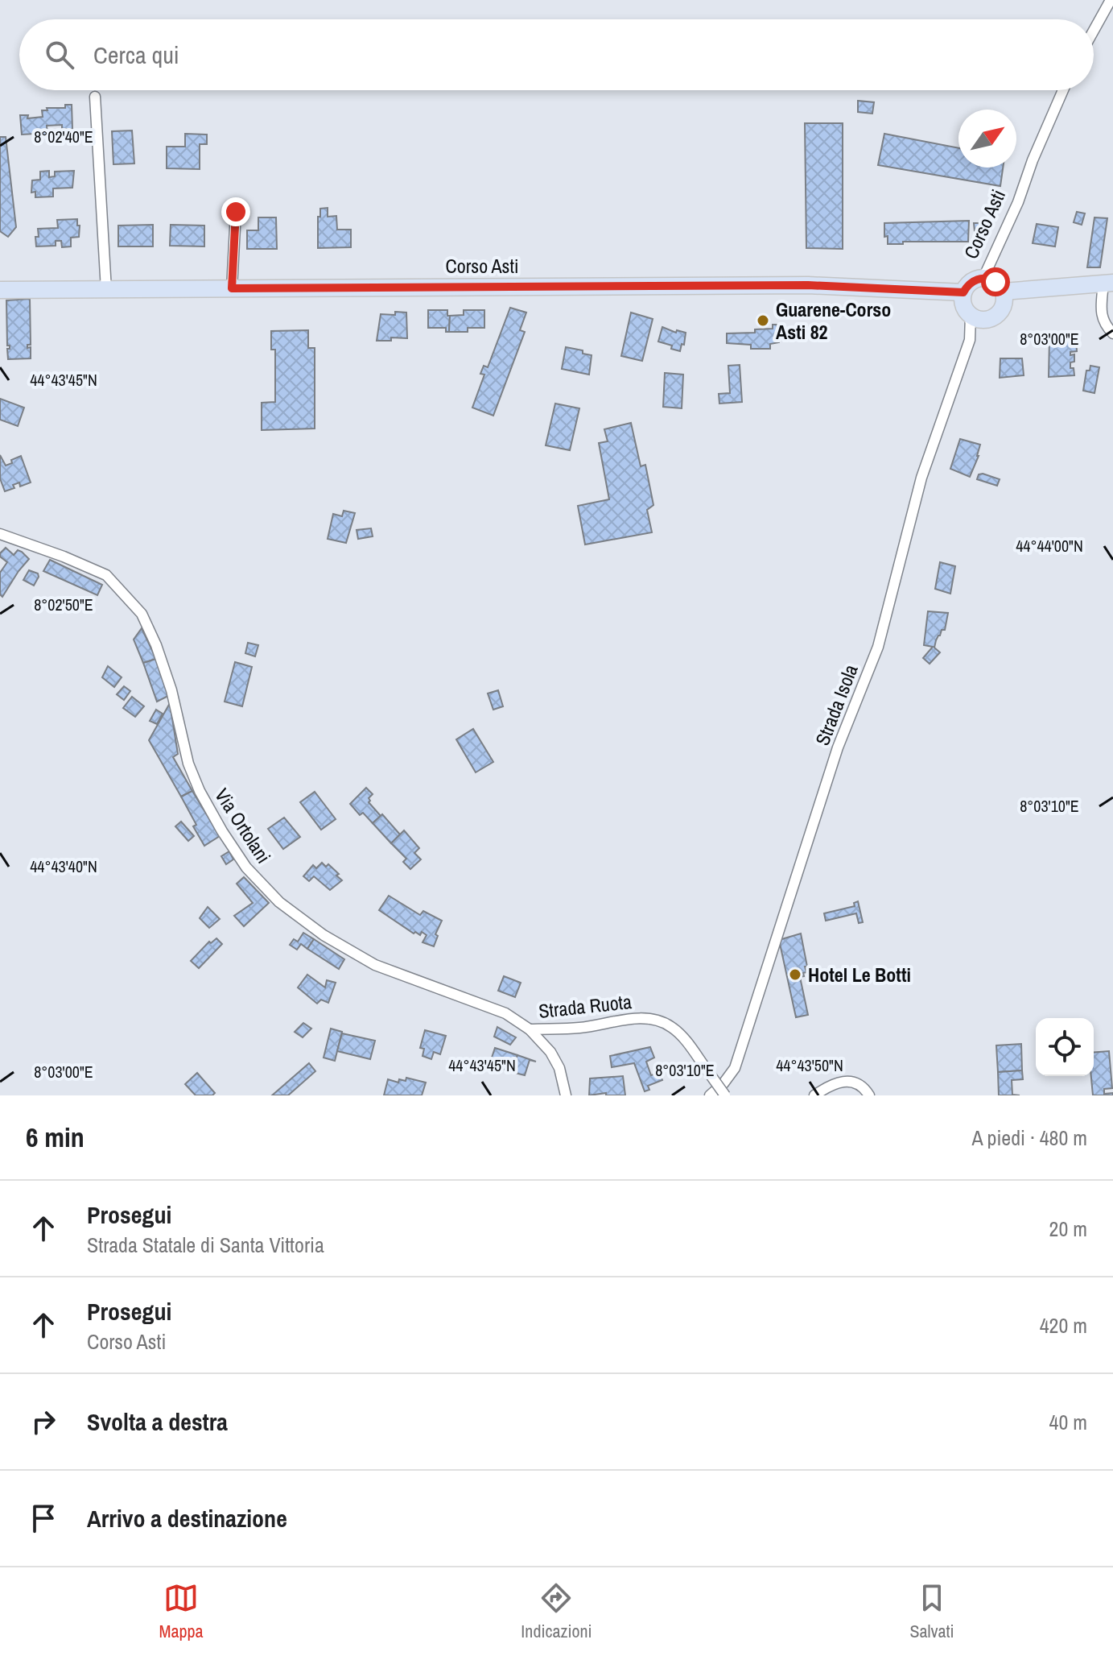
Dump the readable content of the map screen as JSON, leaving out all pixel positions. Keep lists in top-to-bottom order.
{
  "streets": {
    "main road": ["Corso Asti"],
    "street": ["Strada Isola", "Via Ortolani", "Strada Ruota"]
  },
  "crossings": [
    ["Corso Asti", "Strada Isola"],
    ["Via Ortolani", "Strada Ruota"]
  ],
  "places": ["Guarene-Corso Asti 82", "Hotel Le Botti"],
  "north": "top right",
  "page": {
    "search": "Cerca qui",
    "heading": ["6 min", "A piedi · 480 m"],
    "list": [
      ["Prosegui", "Strada Statale di Santa Vittoria", "20 m"],
      ["Prosegui", "Corso Asti", "420 m"],
      ["Svolta a destra", "40 m"],
      "Arrivo a destinazione"
    ],
    "nav": ["Mappa", "Indicazioni", "Salvati"]
  },
  "coordinates": [
    "8°02'40\"E",
    "8°03'00\"E",
    "44°43'45\"N",
    "44°44'00\"N",
    "8°02'50\"E",
    "8°03'10\"E",
    "44°43'40\"N",
    "44°43'50\"N"
  ]
}
